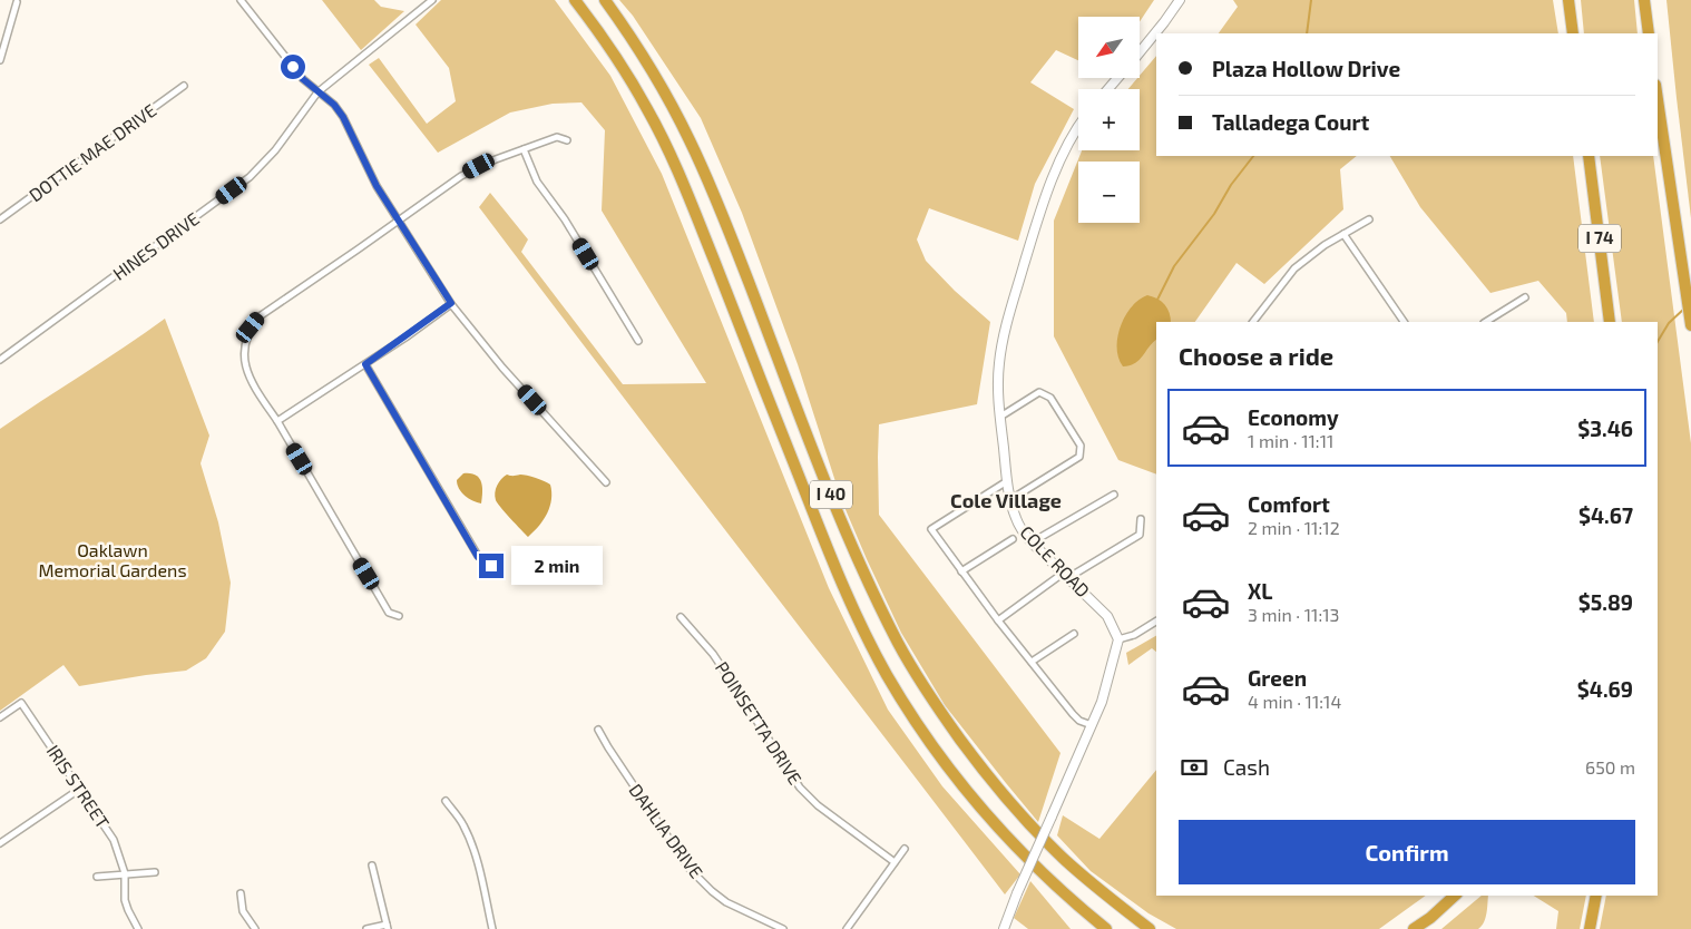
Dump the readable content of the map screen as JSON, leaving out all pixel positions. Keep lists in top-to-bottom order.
{
  "streets": {
    "highway": ["I 74", "I 40"],
    "street": [
      "DOTTIE MAE DRIVE",
      "HINES DRIVE",
      "COLE ROAD",
      "POINSETTA DRIVE",
      "IRIS STREET",
      "DAHLIA DRIVE"
    ]
  },
  "districts": ["Cole Village"],
  "parks": ["Oaklawn Memorial Gardens"],
  "north": "bottom left",
  "page": {
    "map_buttons": ["+", "−"],
    "banner": ["Plaza Hollow Drive", "Talladega Court"],
    "heading": "Choose a ride",
    "list": [
      {
        "name": "Economy",
        "note": "1 min · 11:11",
        "value": "$3.46"
      },
      {
        "name": "Comfort",
        "note": "2 min · 11:12",
        "value": "$4.67"
      },
      {
        "name": "XL",
        "note": "3 min · 11:13",
        "value": "$5.89"
      },
      {
        "name": "Green",
        "note": "4 min · 11:14",
        "value": "$4.69"
      }
    ],
    "bubble": "2 min",
    "pay": ["Cash", "650 m"],
    "buttons": "Confirm"
  }
}
